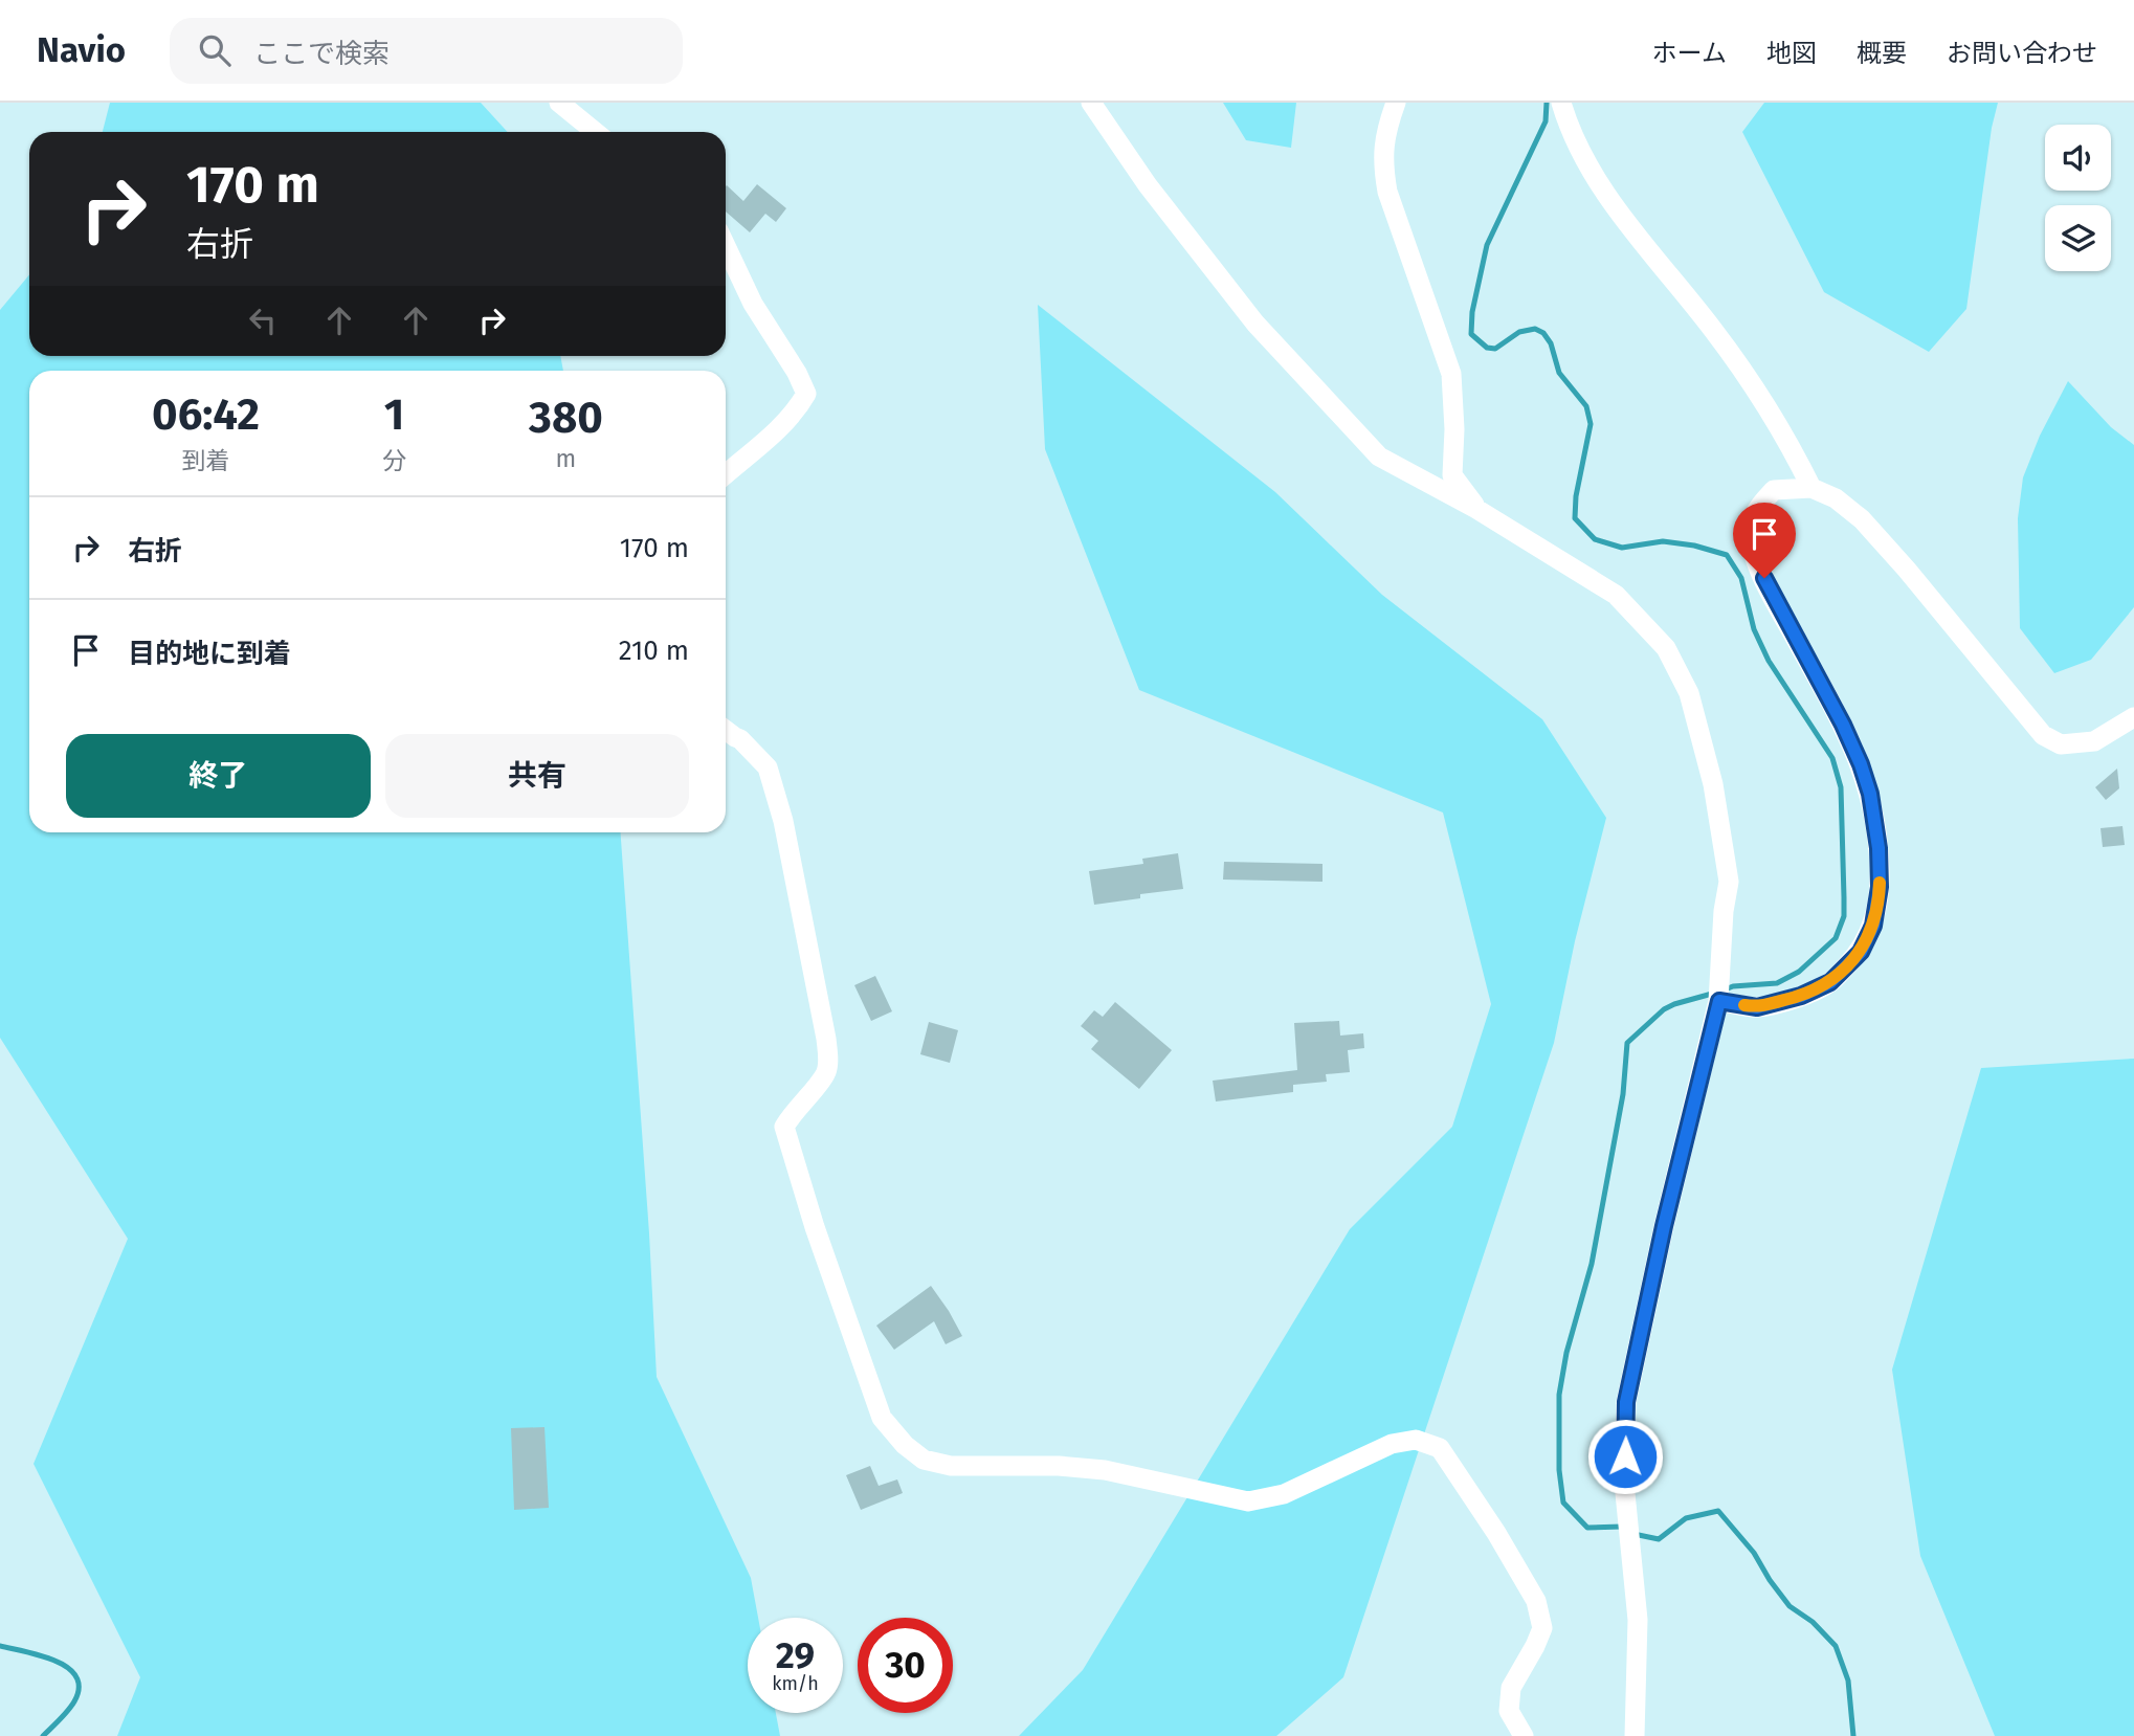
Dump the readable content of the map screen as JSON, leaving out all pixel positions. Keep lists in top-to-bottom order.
{
  "page": {
    "header": "Navio",
    "search": "ここで検索",
    "nav": [
      "ホーム",
      "地図",
      "概要",
      "お問い合わせ"
    ],
    "turn": ["170 m", "右折"],
    "eta": [
      "06:42",
      "到着",
      "1",
      "分",
      "380",
      "m"
    ],
    "list": [
      {
        "name": "右折",
        "value": "170 m"
      },
      {
        "name": "目的地に到着",
        "value": "210 m"
      }
    ],
    "buttons": ["終了", "共有"],
    "speed": "29 km/h",
    "limit": "30"
  }
}
